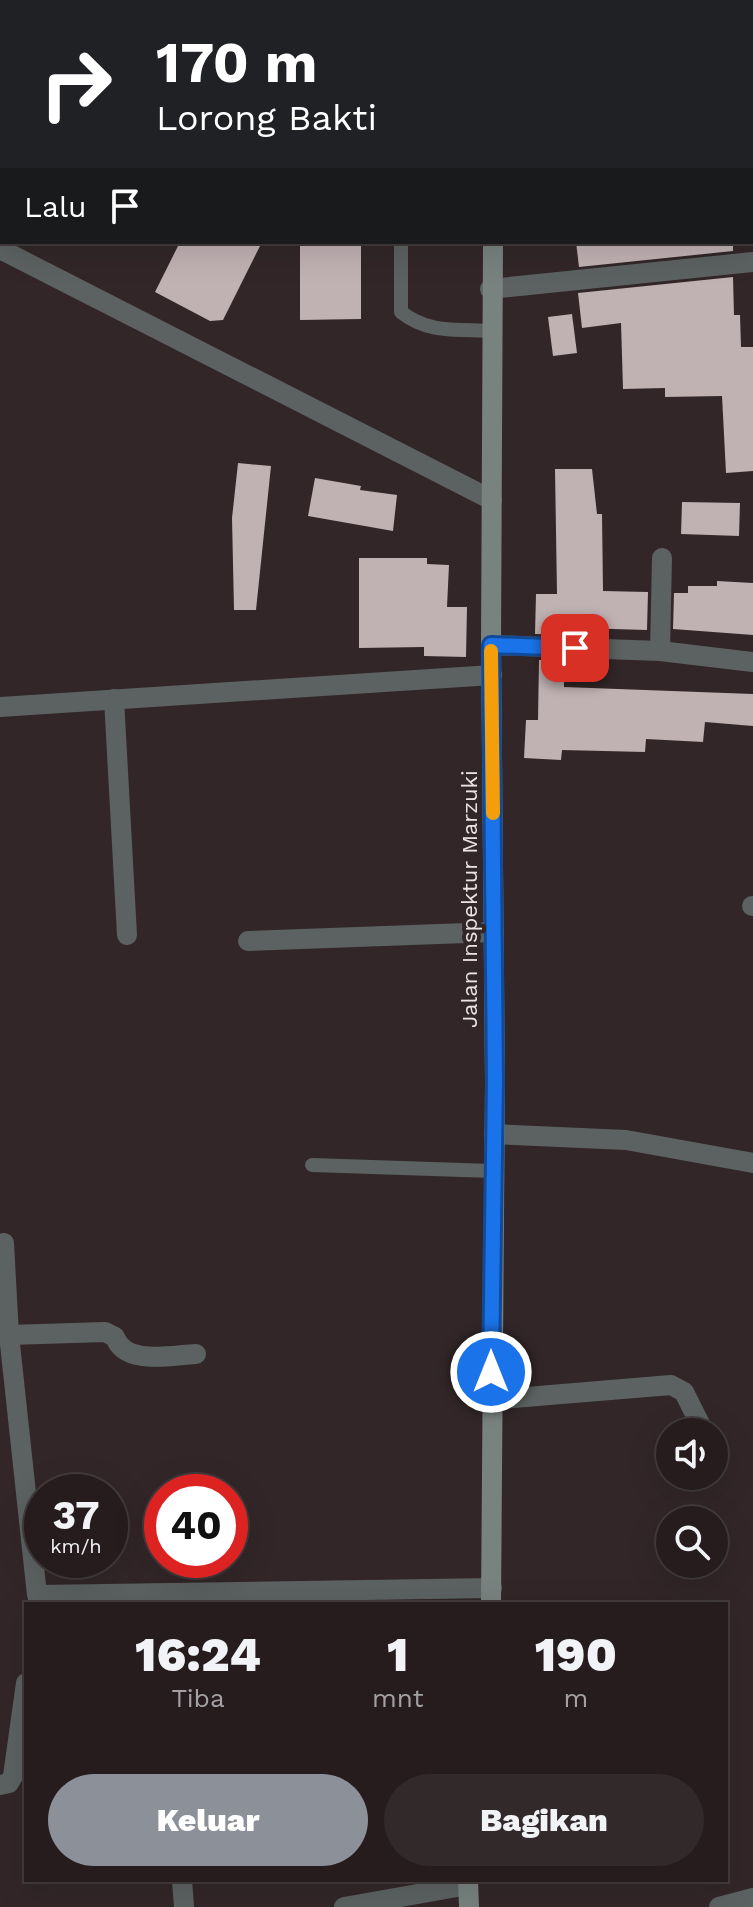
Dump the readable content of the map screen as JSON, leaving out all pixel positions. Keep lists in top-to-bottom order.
{
  "streets": {
    "street": ["Jalan Inspektur Marzuki"]
  },
  "page": {
    "turn": ["170 m", "Lorong Bakti"],
    "then": "Lalu",
    "speed": "37 km/h",
    "limit": "40",
    "eta": [
      "16:24",
      "Tiba",
      "1",
      "mnt",
      "190",
      "m"
    ],
    "buttons": ["Keluar", "Bagikan"]
  }
}
